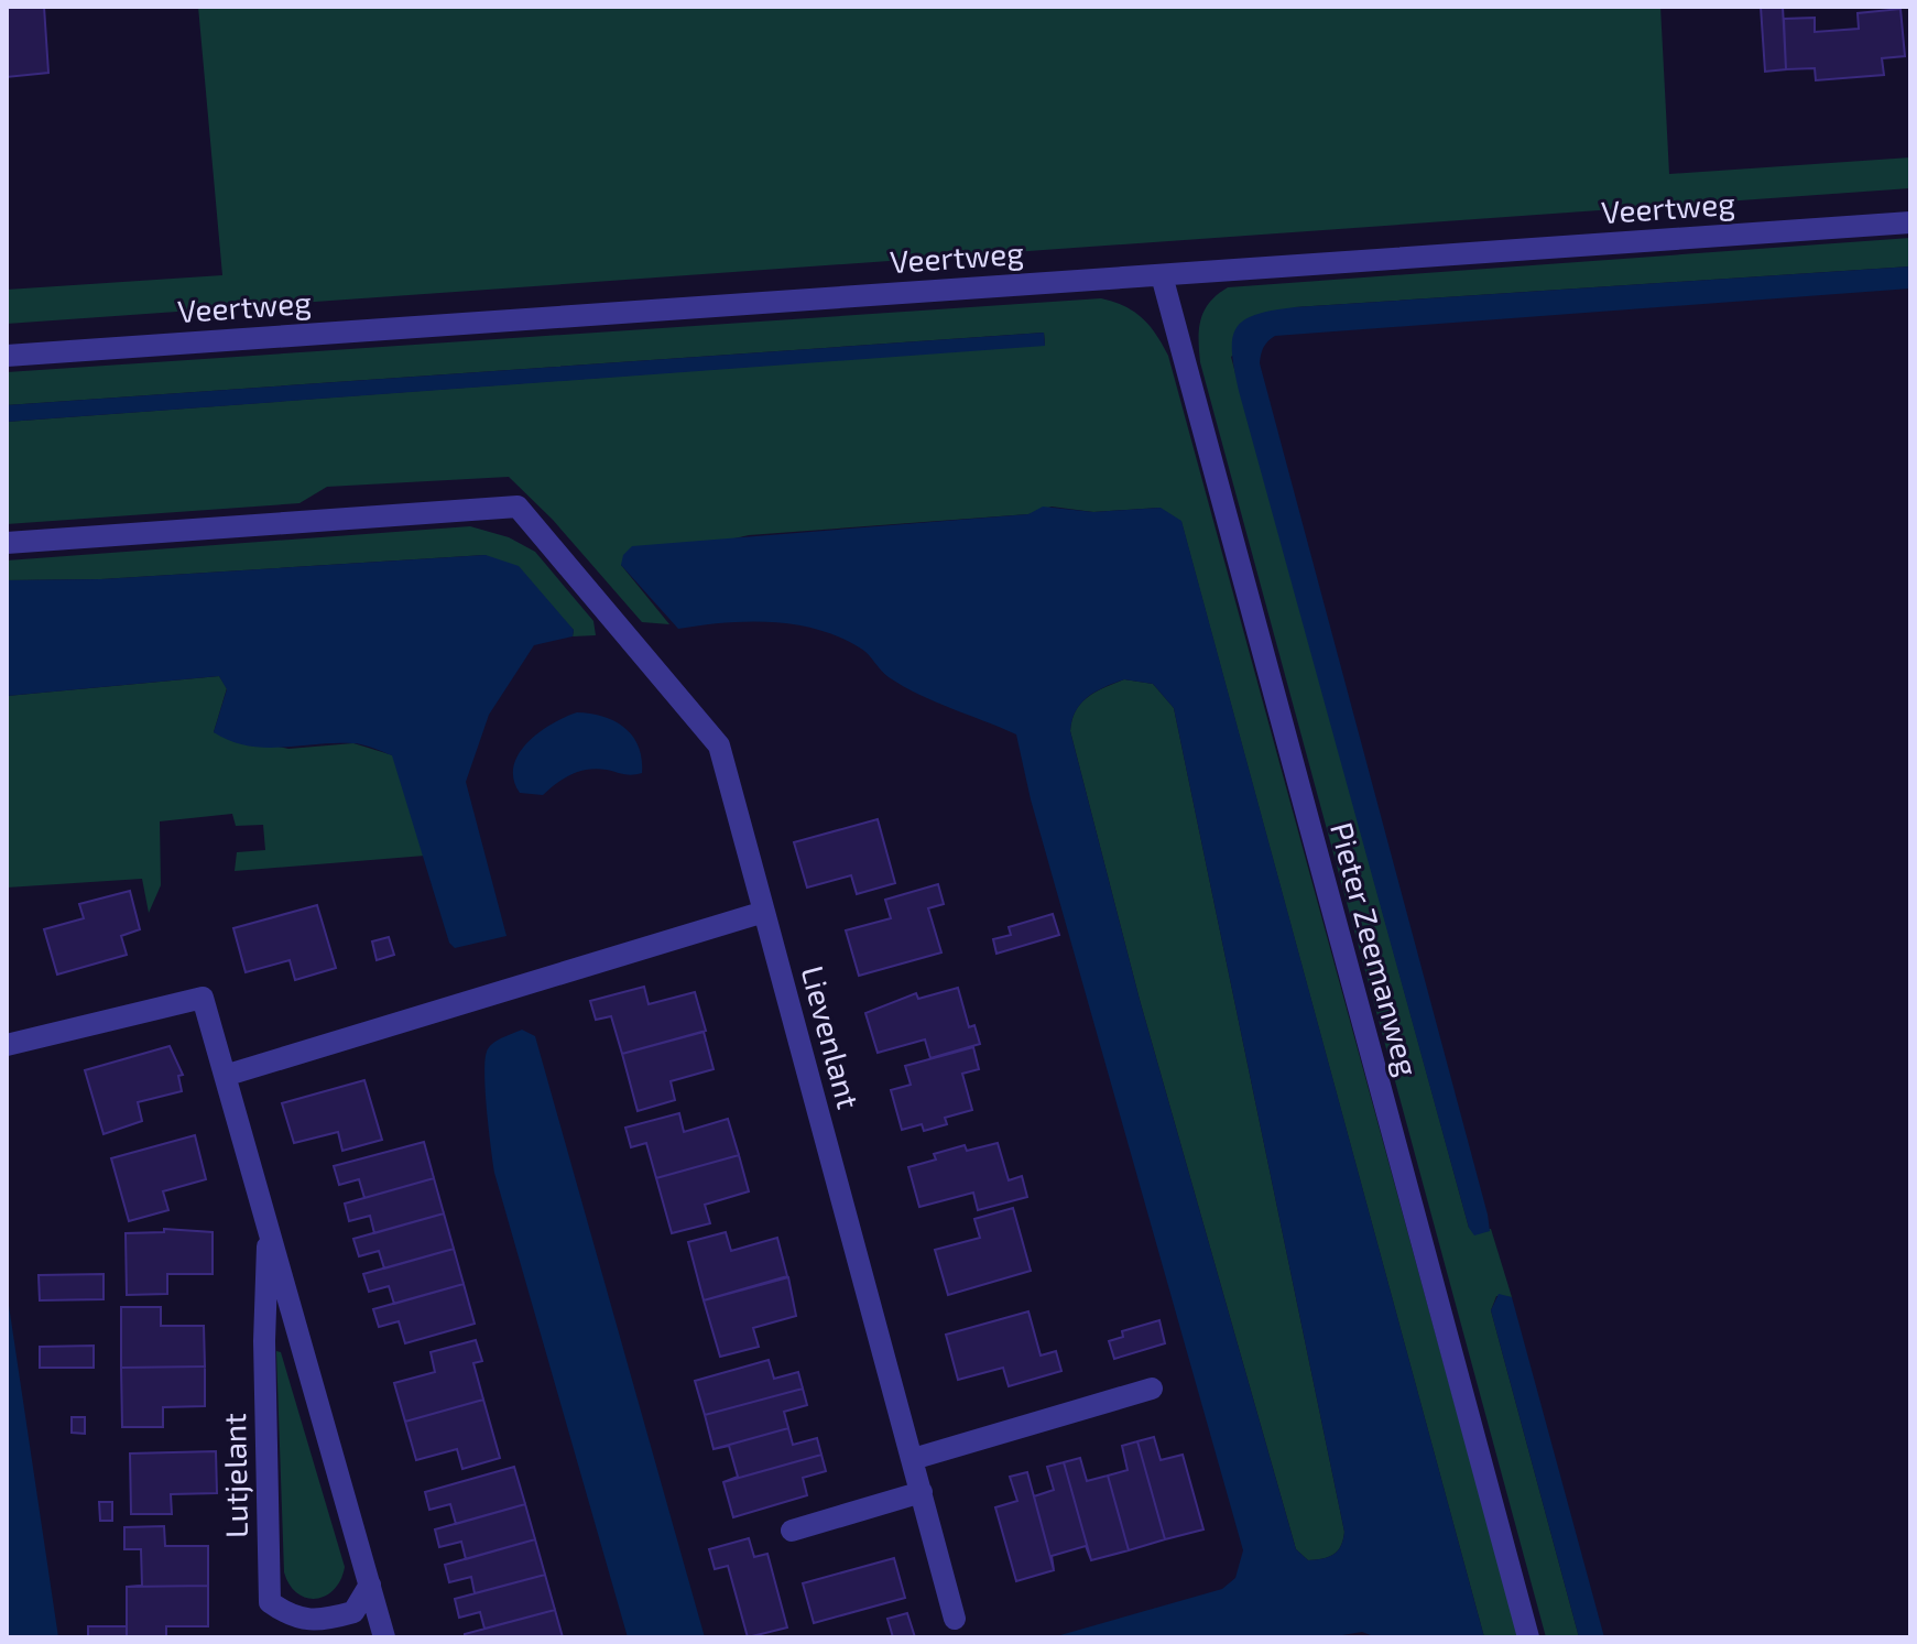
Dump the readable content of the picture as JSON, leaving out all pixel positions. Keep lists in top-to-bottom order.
{
  "streets": {
    "street": [
      "Veertweg",
      "Pieter Zeemanweg",
      "Lievenlant",
      "Lutjelant"
    ]
  },
  "crossings": [
    ["Veertweg", "Pieter Zeemanweg"]
  ]
}
